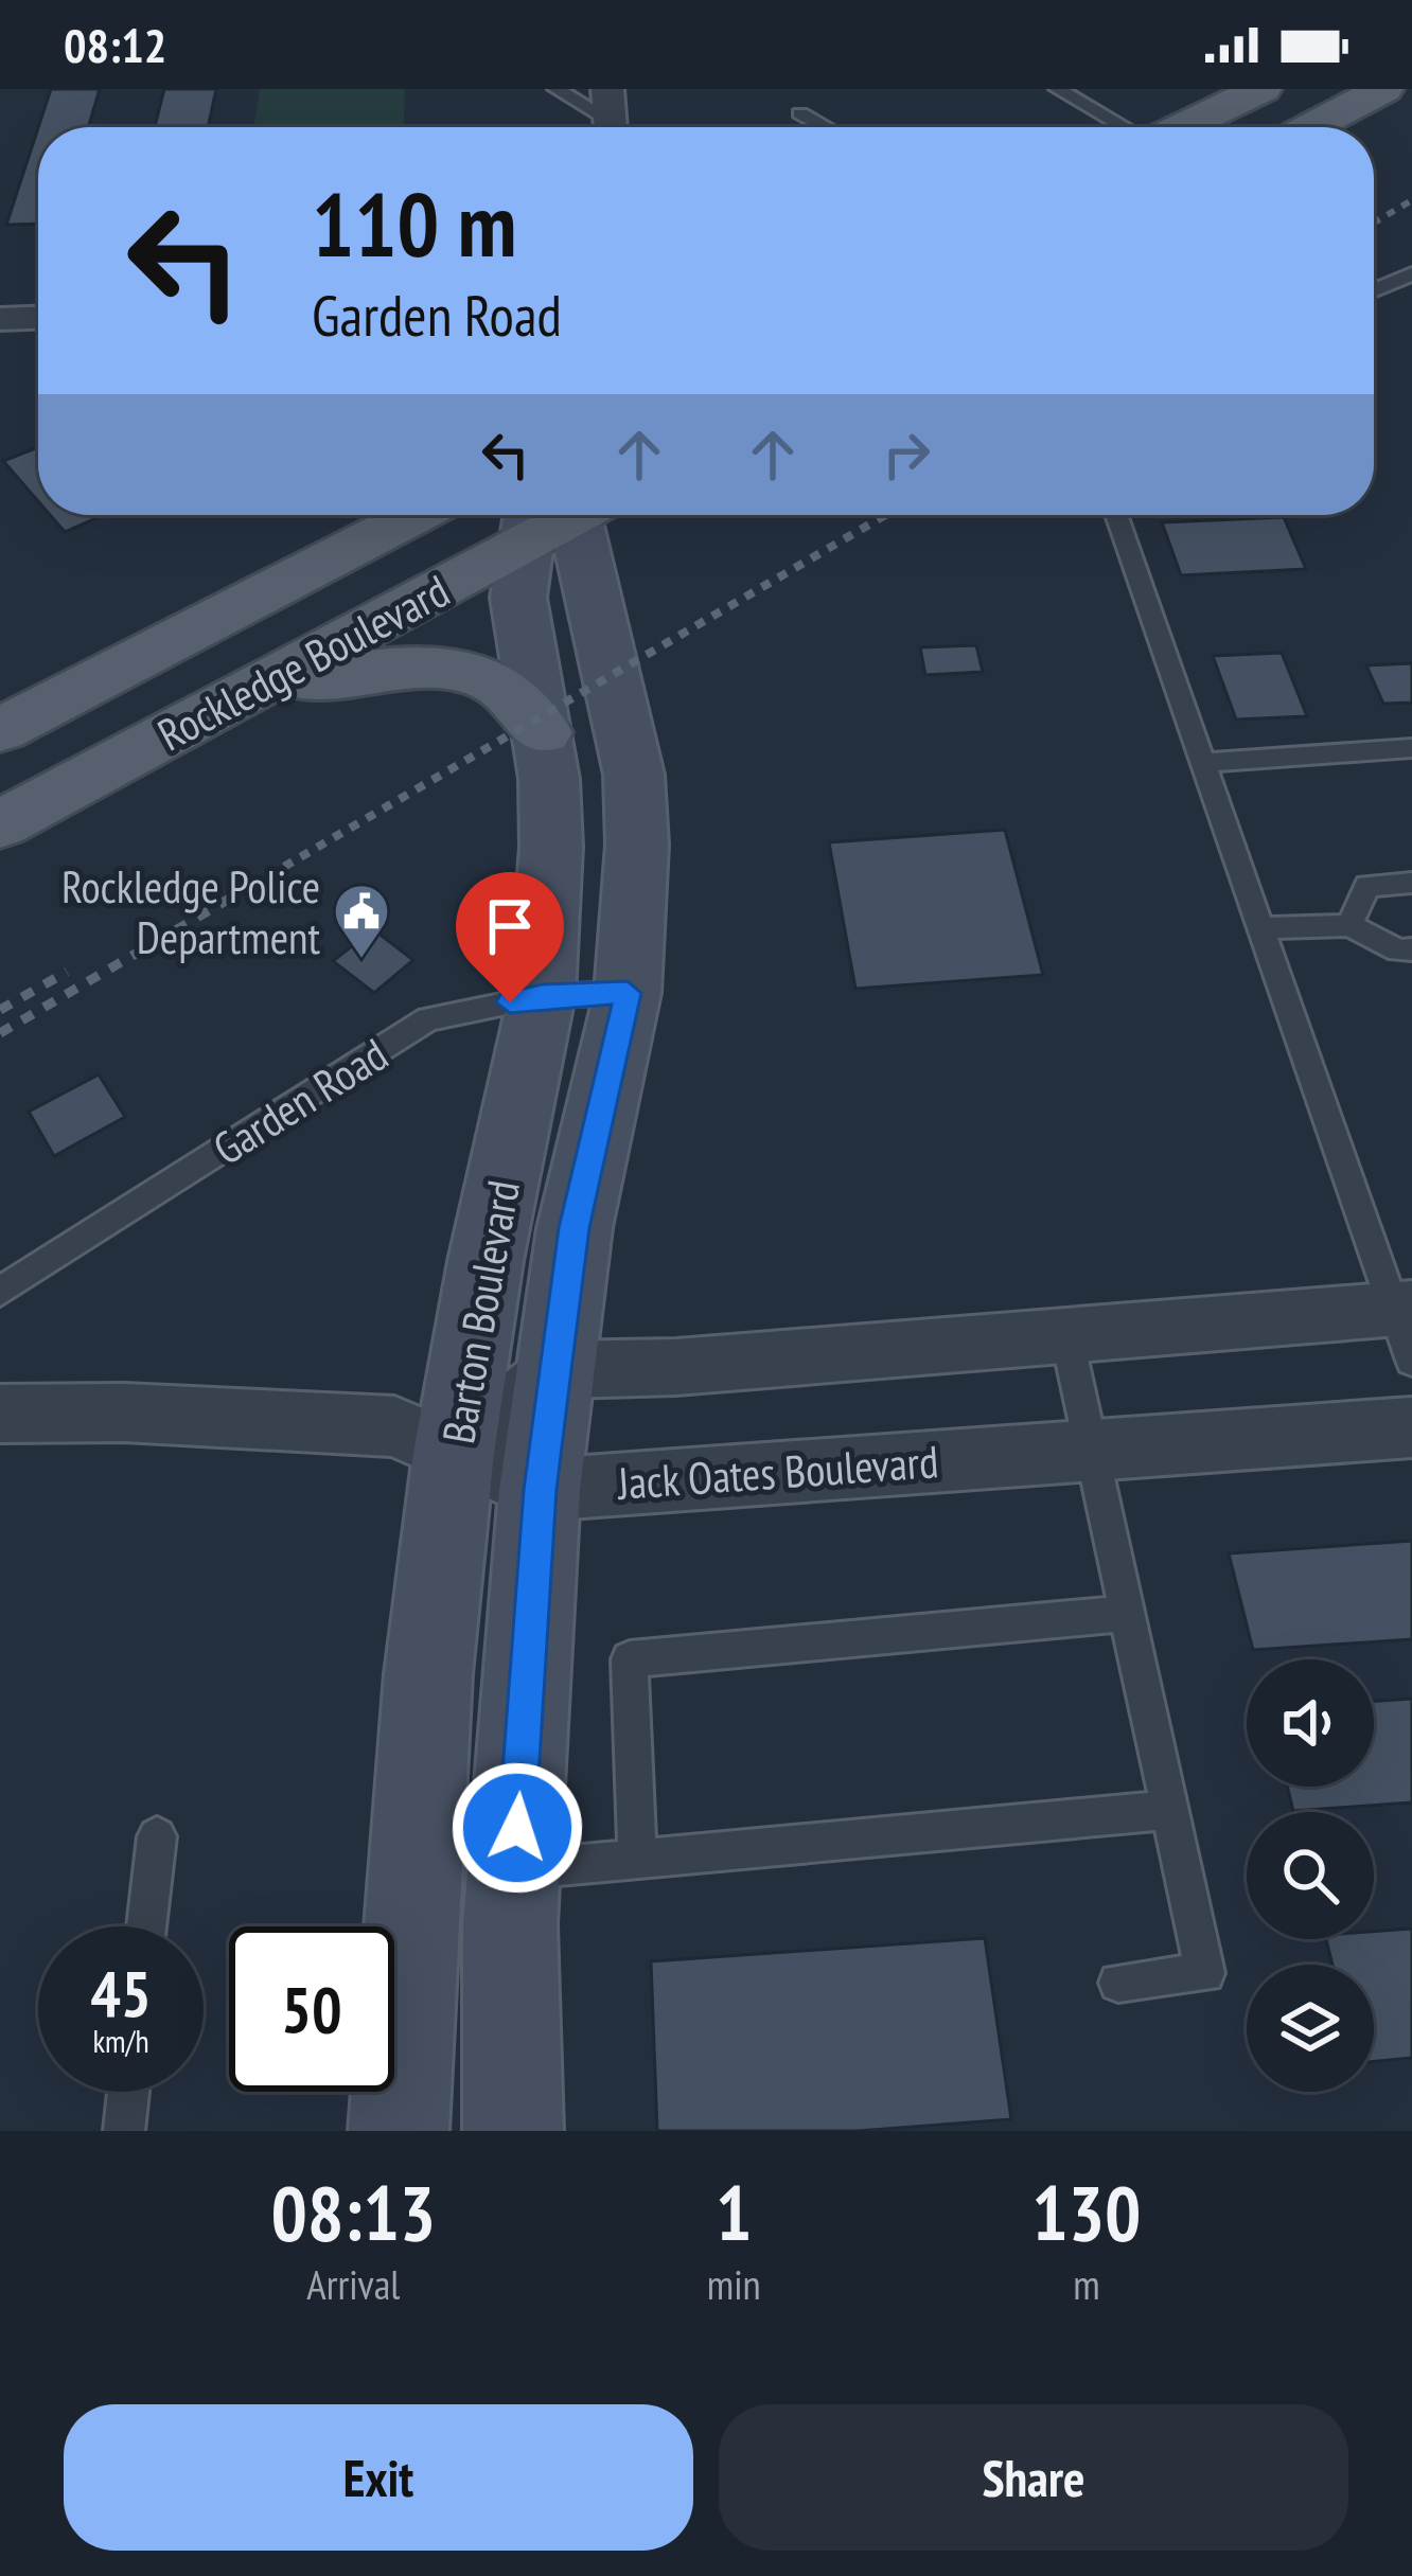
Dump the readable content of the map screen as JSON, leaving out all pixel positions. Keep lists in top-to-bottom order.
{
  "streets": {
    "main road": ["Rockledge Boulevard", "Barton Boulevard"],
    "street": ["Jack Oates Boulevard"],
    "lane": ["Garden Road"]
  },
  "crossings": [
    ["Garden Road", "Barton Boulevard"],
    ["Barton Boulevard", "Jack Oates Boulevard"]
  ],
  "places": {
    "public building": ["Rockledge Police Department"]
  },
  "page": {
    "status": "08:12",
    "turn": ["110 m", "Garden Road"],
    "speed": "45 km/h",
    "limit": "50",
    "eta": [
      "08:13",
      "Arrival",
      "1",
      "min",
      "130",
      "m"
    ],
    "buttons": ["Exit", "Share"]
  }
}
